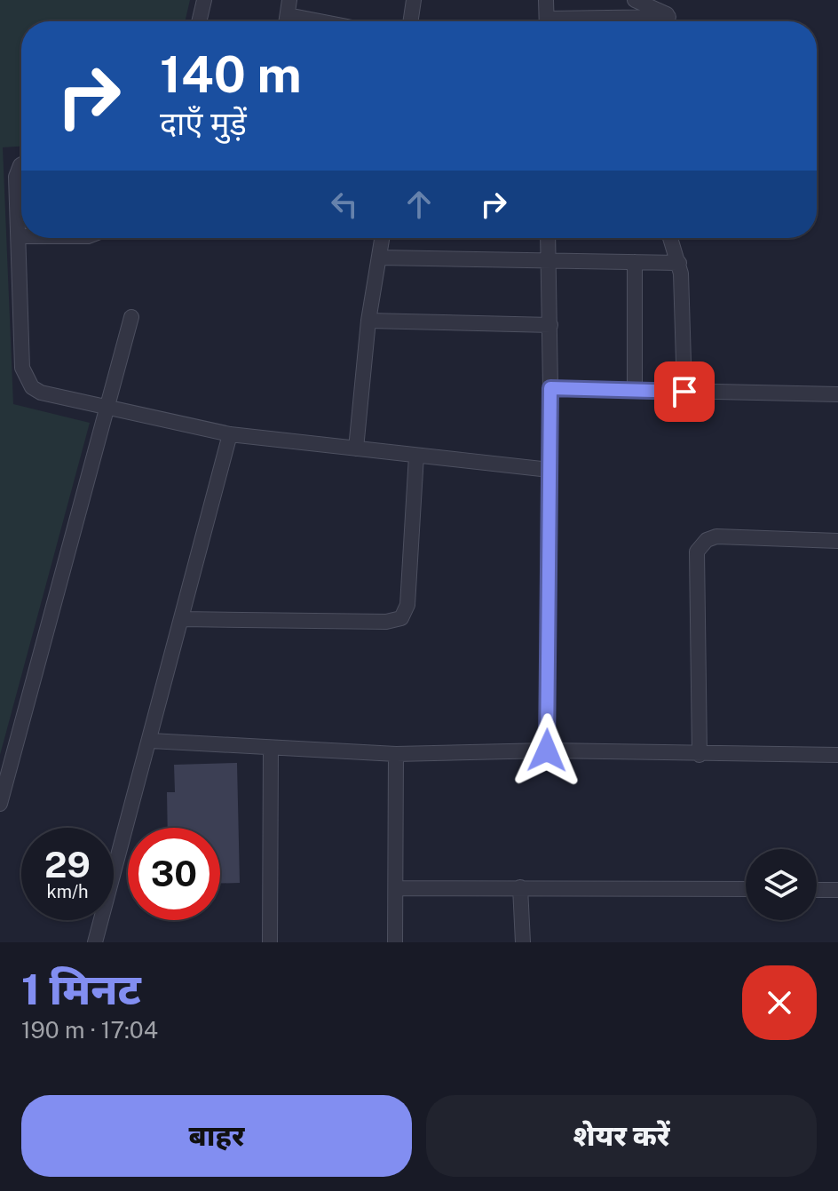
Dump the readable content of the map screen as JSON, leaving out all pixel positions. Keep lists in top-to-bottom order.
{
  "page": {
    "turn": ["140 m", "दाएँ मुड़ें"],
    "speed": "29 km/h",
    "limit": "30",
    "heading": ["1 मिनट", "190 m · 17:04"],
    "buttons": ["बाहर", "शेयर करें"]
  }
}
